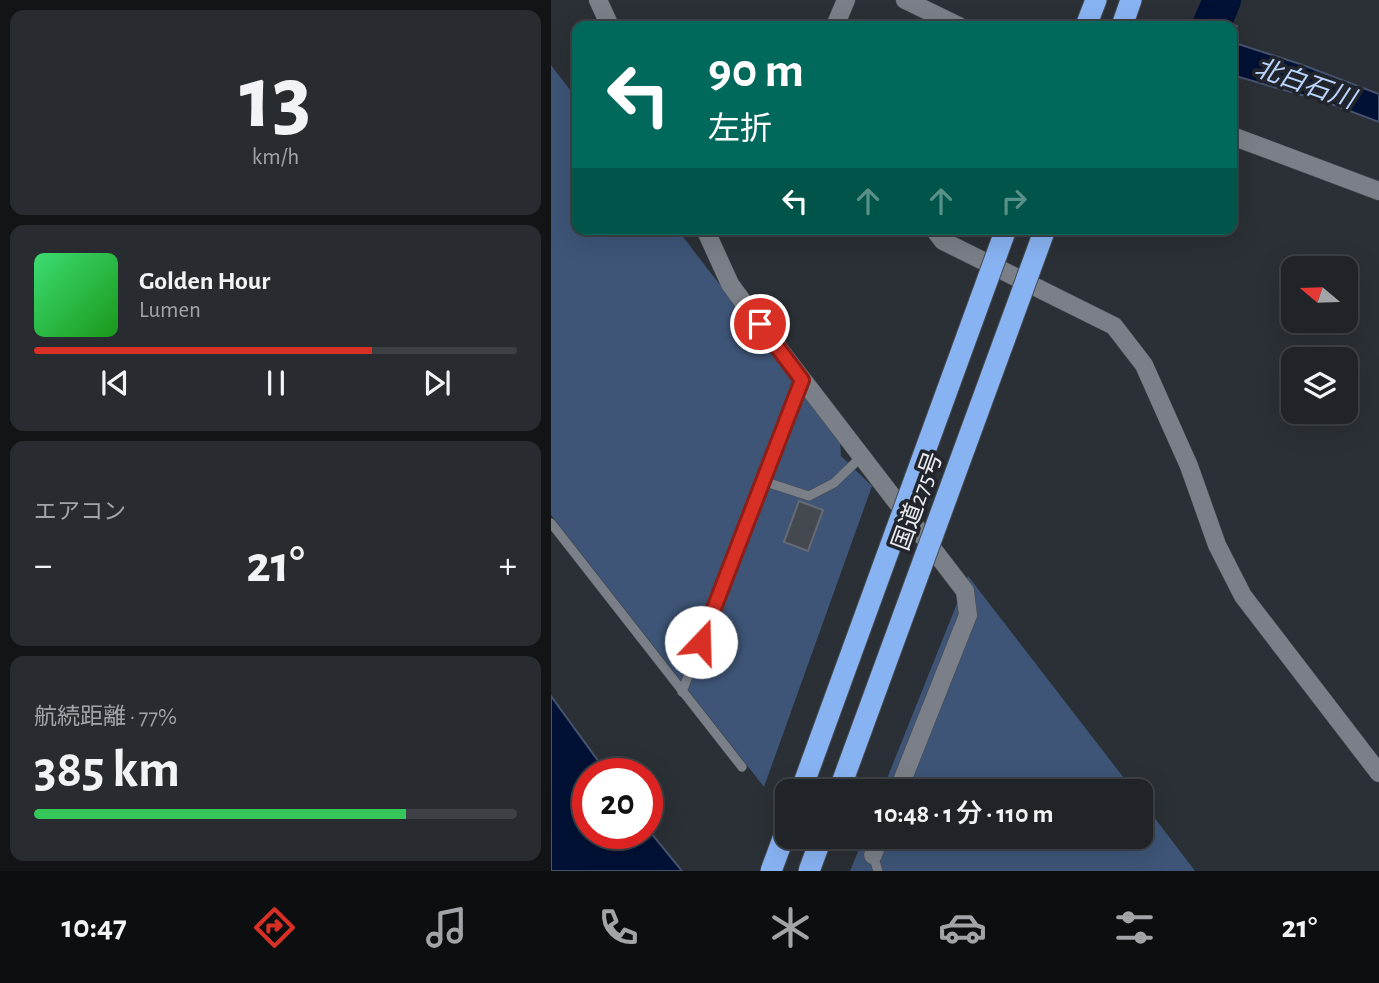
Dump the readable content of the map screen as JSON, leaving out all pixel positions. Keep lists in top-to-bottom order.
{
  "streets": {
    "highway": ["国道275号"]
  },
  "water": ["北白石川"],
  "north": "left",
  "page": {
    "tile": [
      ["13", "km/h"],
      "エアコン",
      ["航続距離 · 77%", "385 km"]
    ],
    "turn": ["90 m", "左折"],
    "song": ["Golden Hour", "Lumen"],
    "heat": ["−", "21°", "+"],
    "limit": "20",
    "trip": "10:48 · 1 分 · 110 m",
    "tabs": ["10:47", "21°"]
  }
}
